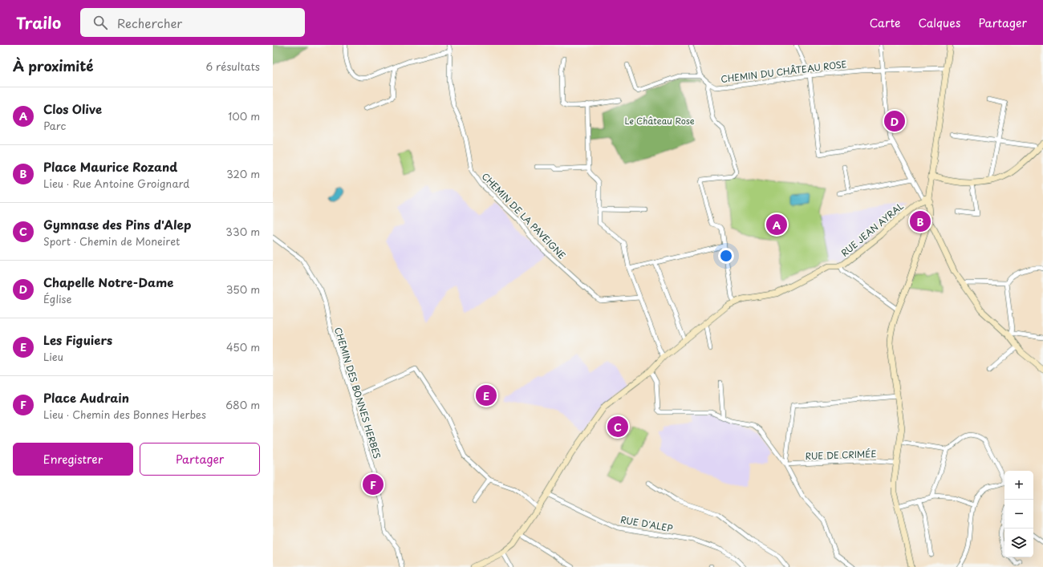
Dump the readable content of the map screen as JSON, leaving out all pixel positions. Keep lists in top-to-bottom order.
{
  "streets": {
    "main road": ["RUE JEAN AYRAL"],
    "street": [
      "CHEMIN DU CHÂTEAU ROSE",
      "CHEMIN DE LA PAVEIGNE",
      "CHEMIN DES BONNES HERBES",
      "RUE DE CRIMÉE",
      "RUE D'ALEP"
    ]
  },
  "crossings": [
    ["RUE JEAN AYRAL", "RUE D'ALEP"]
  ],
  "parks": ["Le Château Rose"],
  "page": {
    "header": "Trailo",
    "search": "Rechercher",
    "nav": ["Carte", "Calques", "Partager"],
    "heading": ["À proximité", "6 résultats"],
    "list": [
      {
        "mark": "A",
        "name": "Clos Olive",
        "note": "Parc",
        "value": "100 m"
      },
      {
        "mark": "B",
        "name": "Place Maurice Rozand",
        "note": "Lieu · Rue Antoine Groignard",
        "value": "320 m"
      },
      {
        "mark": "C",
        "name": "Gymnase des Pins d'Alep",
        "note": "Sport · Chemin de Moneiret",
        "value": "330 m"
      },
      {
        "mark": "D",
        "name": "Chapelle Notre-Dame",
        "note": "Église",
        "value": "350 m"
      },
      {
        "mark": "E",
        "name": "Les Figuiers",
        "note": "Lieu",
        "value": "450 m"
      },
      {
        "mark": "F",
        "name": "Place Audrain",
        "note": "Lieu · Chemin des Bonnes Herbes",
        "value": "680 m"
      }
    ],
    "pins": [
      "D",
      "B",
      "A",
      "E",
      "C",
      "F"
    ],
    "buttons": ["Enregistrer", "Partager"],
    "map_buttons": ["+", "−"]
  }
}
